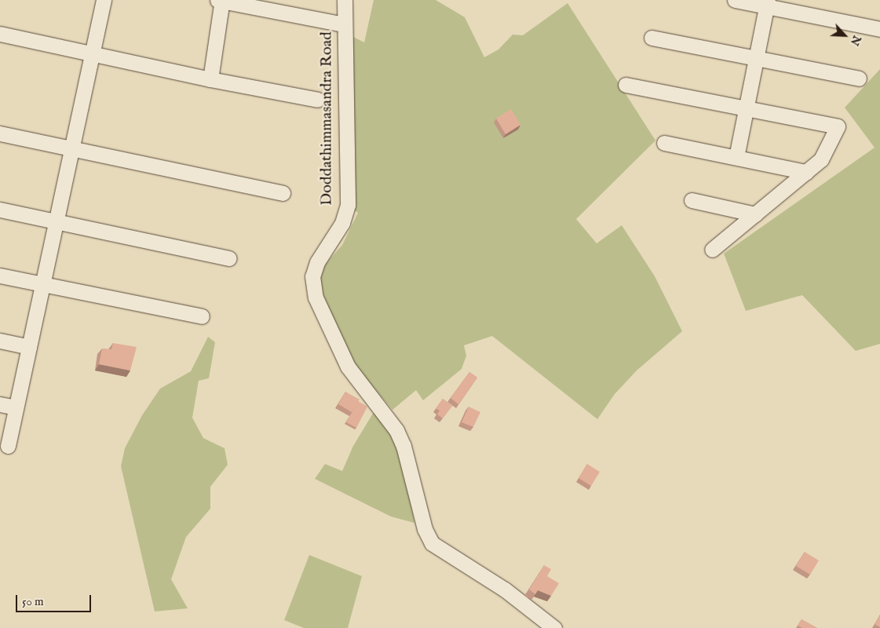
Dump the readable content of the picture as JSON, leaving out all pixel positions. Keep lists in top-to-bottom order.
{
  "streets": {
    "street": ["Doddathimmasandra Road"]
  },
  "scale_bar": "50 m",
  "north": "bottom right"
}
